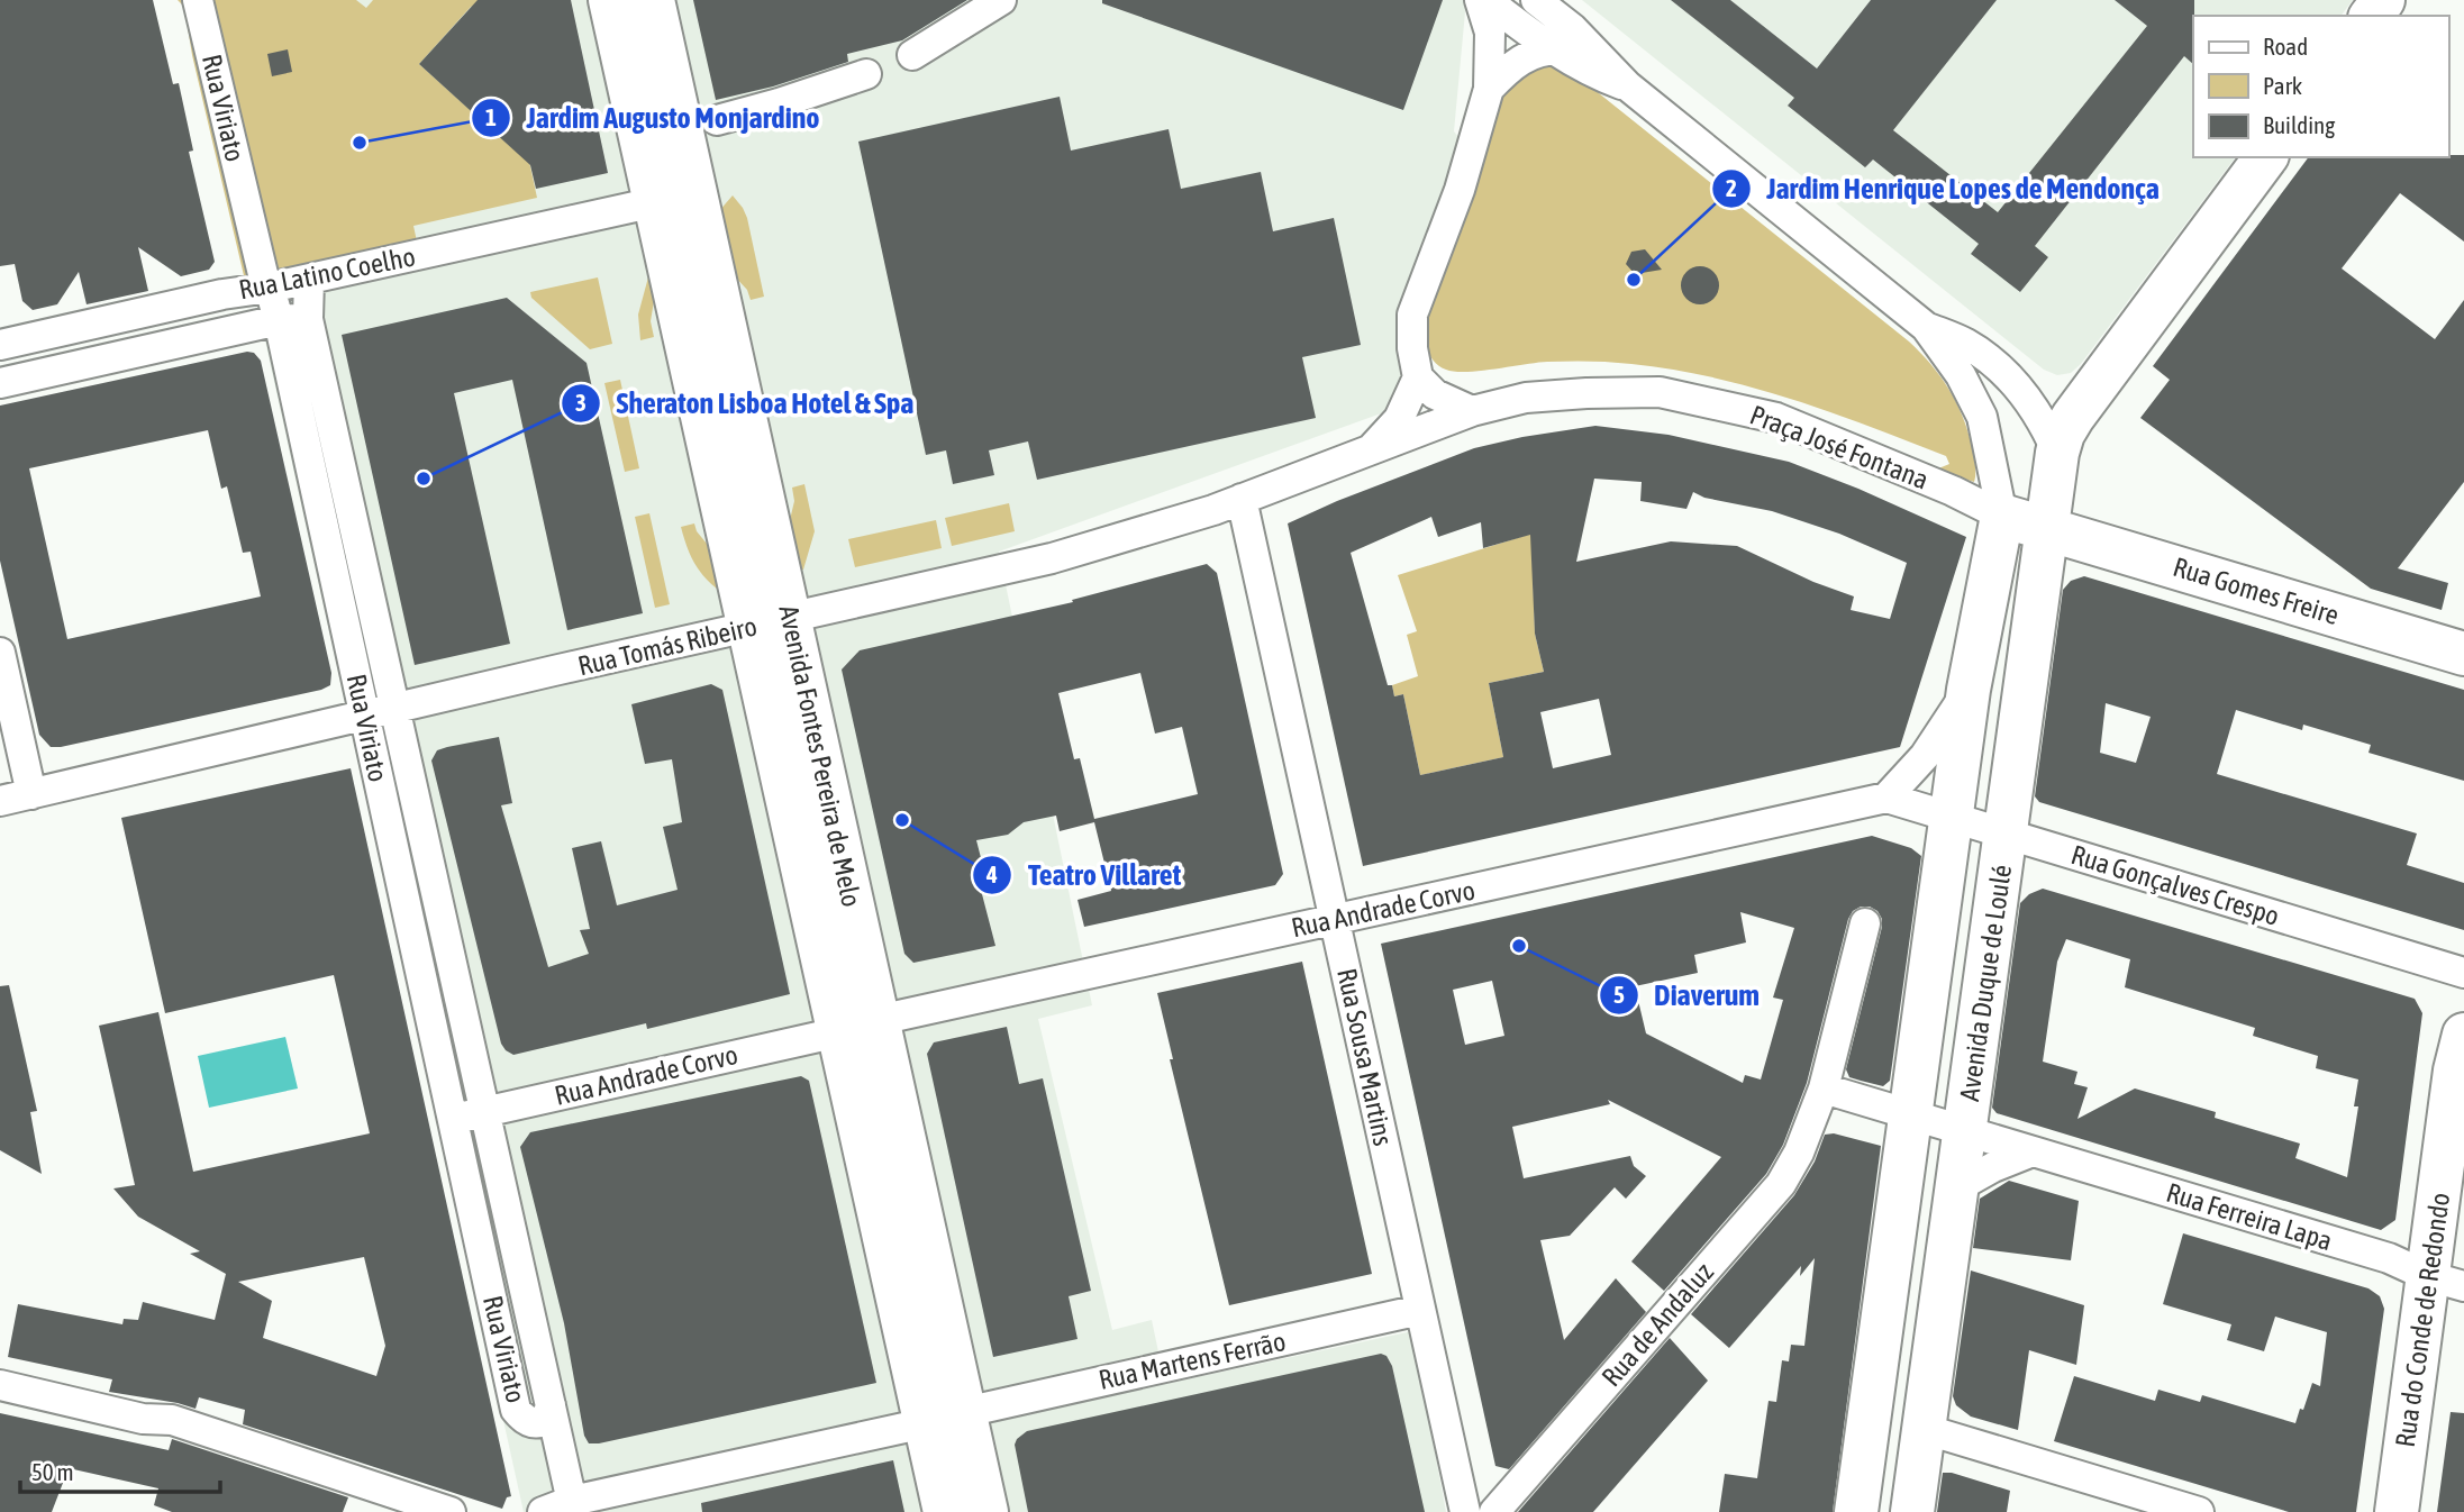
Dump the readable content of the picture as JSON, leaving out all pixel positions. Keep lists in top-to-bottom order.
{
  "streets": {
    "street": [
      "Rua Viriato",
      "Rua Latino Coelho",
      "Praça José Fontana",
      "Rua Gomes Freire",
      "Rua Tomás Ribeiro",
      "Avenida Fontes Pereira de Melo",
      "Rua Gonçalves Crespo",
      "Rua Andrade Corvo",
      "Avenida Duque de Loulé",
      "Rua Sousa Martins",
      "Rua Ferreira Lapa",
      "Rua do Conde de Redondo",
      "Rua de Andaluz",
      "Rua Martens Ferrão"
    ]
  },
  "crossings": [
    ["Rua Viriato", "Rua Latino Coelho"],
    ["Rua Viriato", "Rua Tomás Ribeiro"],
    ["Rua Viriato", "Rua Andrade Corvo"],
    ["Rua Viriato", "Rua Martens Ferrão"],
    ["Rua Latino Coelho", "Avenida Fontes Pereira de Melo"],
    ["Praça José Fontana", "Rua Gomes Freire"],
    ["Praça José Fontana", "Rua Tomás Ribeiro"],
    ["Praça José Fontana", "Avenida Duque de Loulé"],
    ["Rua Gomes Freire", "Avenida Duque de Loulé"],
    ["Rua Tomás Ribeiro", "Avenida Fontes Pereira de Melo"],
    ["Rua Tomás Ribeiro", "Rua Sousa Martins"],
    ["Avenida Fontes Pereira de Melo", "Rua Andrade Corvo"],
    ["Avenida Fontes Pereira de Melo", "Rua Martens Ferrão"],
    ["Rua Gonçalves Crespo", "Rua Andrade Corvo"],
    ["Rua Gonçalves Crespo", "Avenida Duque de Loulé"],
    ["Rua Andrade Corvo", "Avenida Duque de Loulé"],
    ["Rua Andrade Corvo", "Rua Sousa Martins"],
    ["Avenida Duque de Loulé", "Rua Ferreira Lapa"],
    ["Rua Sousa Martins", "Rua Martens Ferrão"],
    ["Rua Ferreira Lapa", "Rua do Conde de Redondo"],
    ["Rua Ferreira Lapa", "Rua de Andaluz"]
  ],
  "places": [
    "Jardim Augusto Monjardino",
    "Jardim Henrique Lopes de Mendonça",
    "Sheraton Lisboa Hotel & Spa",
    "Teatro Villaret",
    "Diaverum"
  ],
  "legend": ["Road", "Park", "Building"],
  "scale_bar": "50 m"
}
